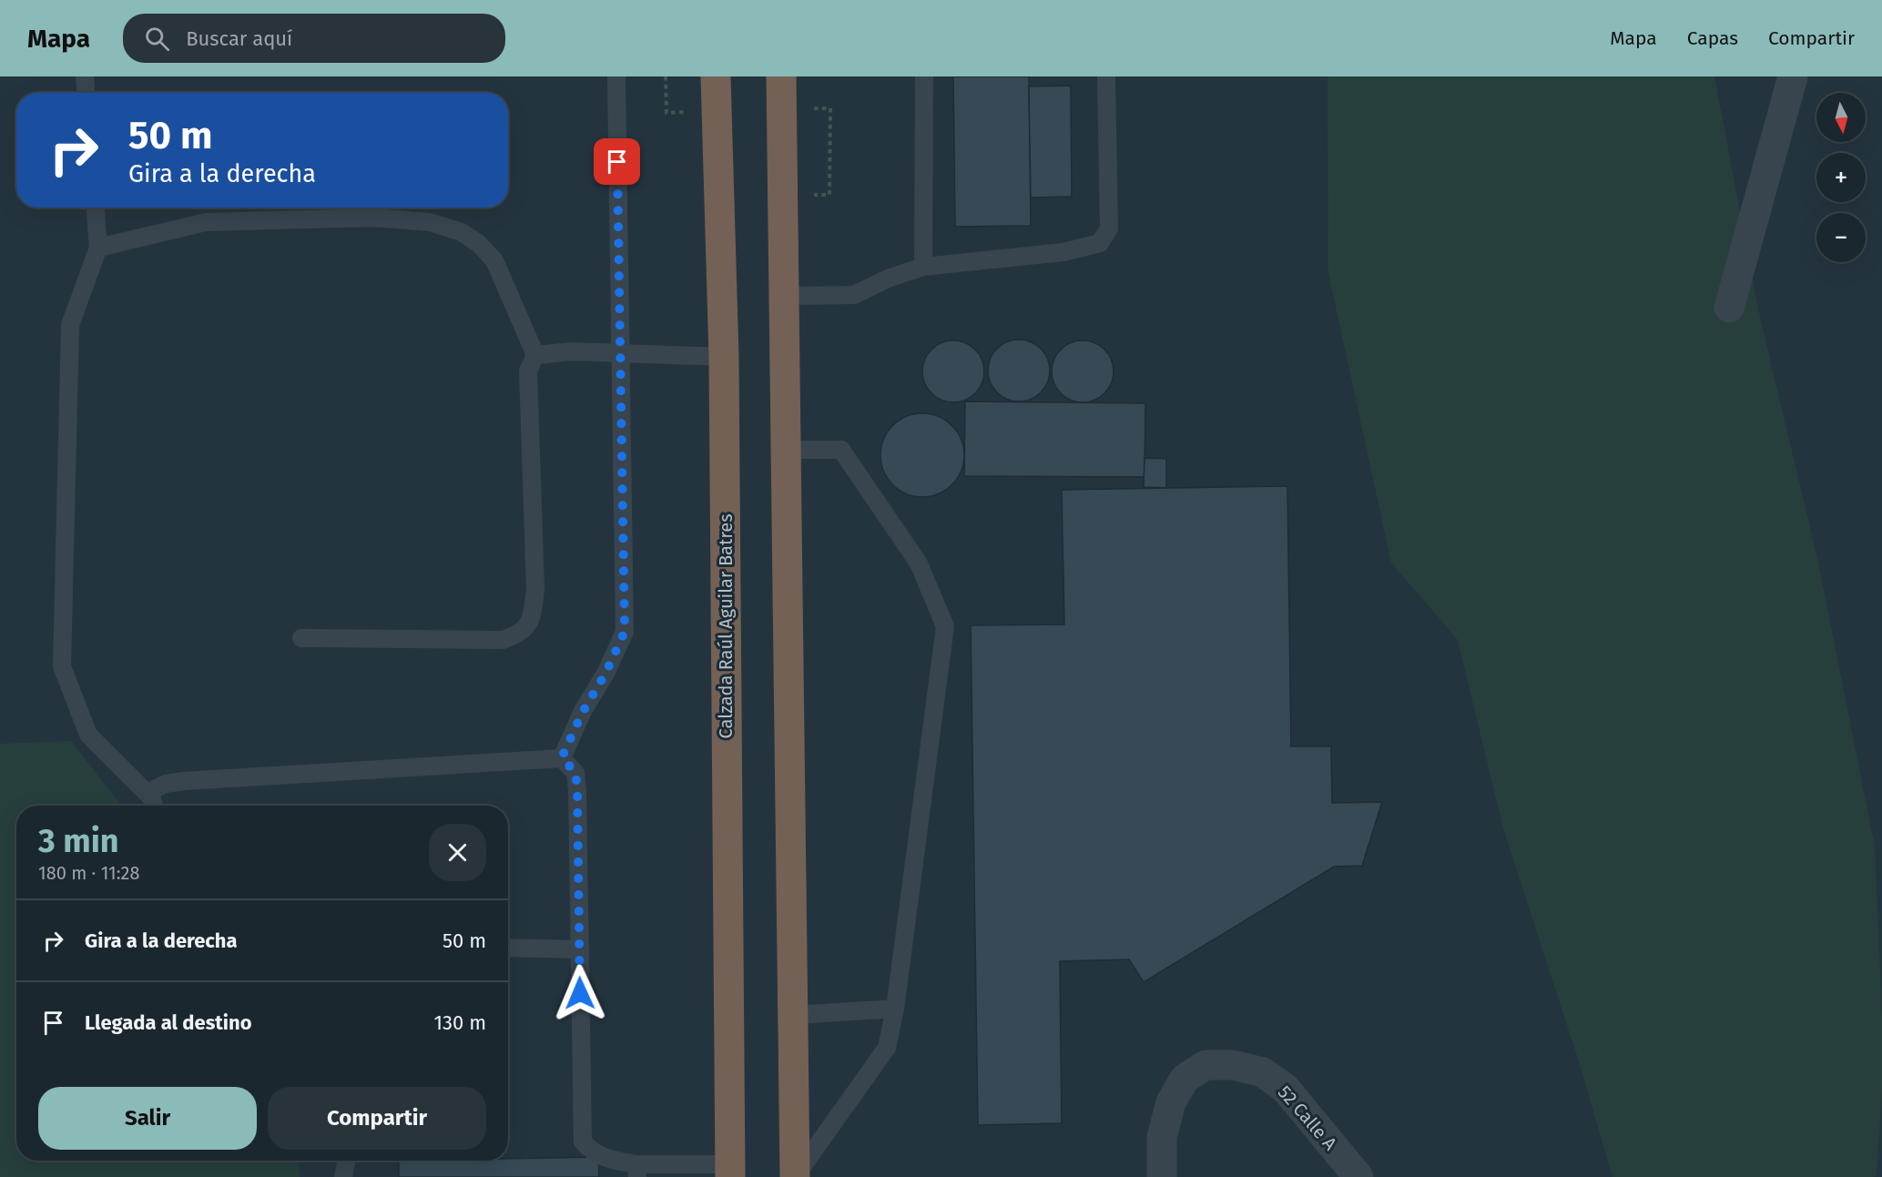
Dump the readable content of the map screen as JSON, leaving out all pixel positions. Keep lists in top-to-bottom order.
{
  "streets": {
    "highway": ["Calzada Raúl Aguilar Batres"],
    "street": ["52 Calle A"]
  },
  "north": "bottom",
  "page": {
    "header": "Mapa",
    "search": "Buscar aquí",
    "nav": ["Mapa", "Capas", "Compartir"],
    "map_buttons": ["+", "−"],
    "turn": ["50 m", "Gira a la derecha"],
    "heading": ["3 min", "180 m · 11:28"],
    "list": [
      {
        "name": "Gira a la derecha",
        "value": "50 m"
      },
      {
        "name": "Llegada al destino",
        "value": "130 m"
      }
    ],
    "buttons": ["Salir", "Compartir"]
  }
}
